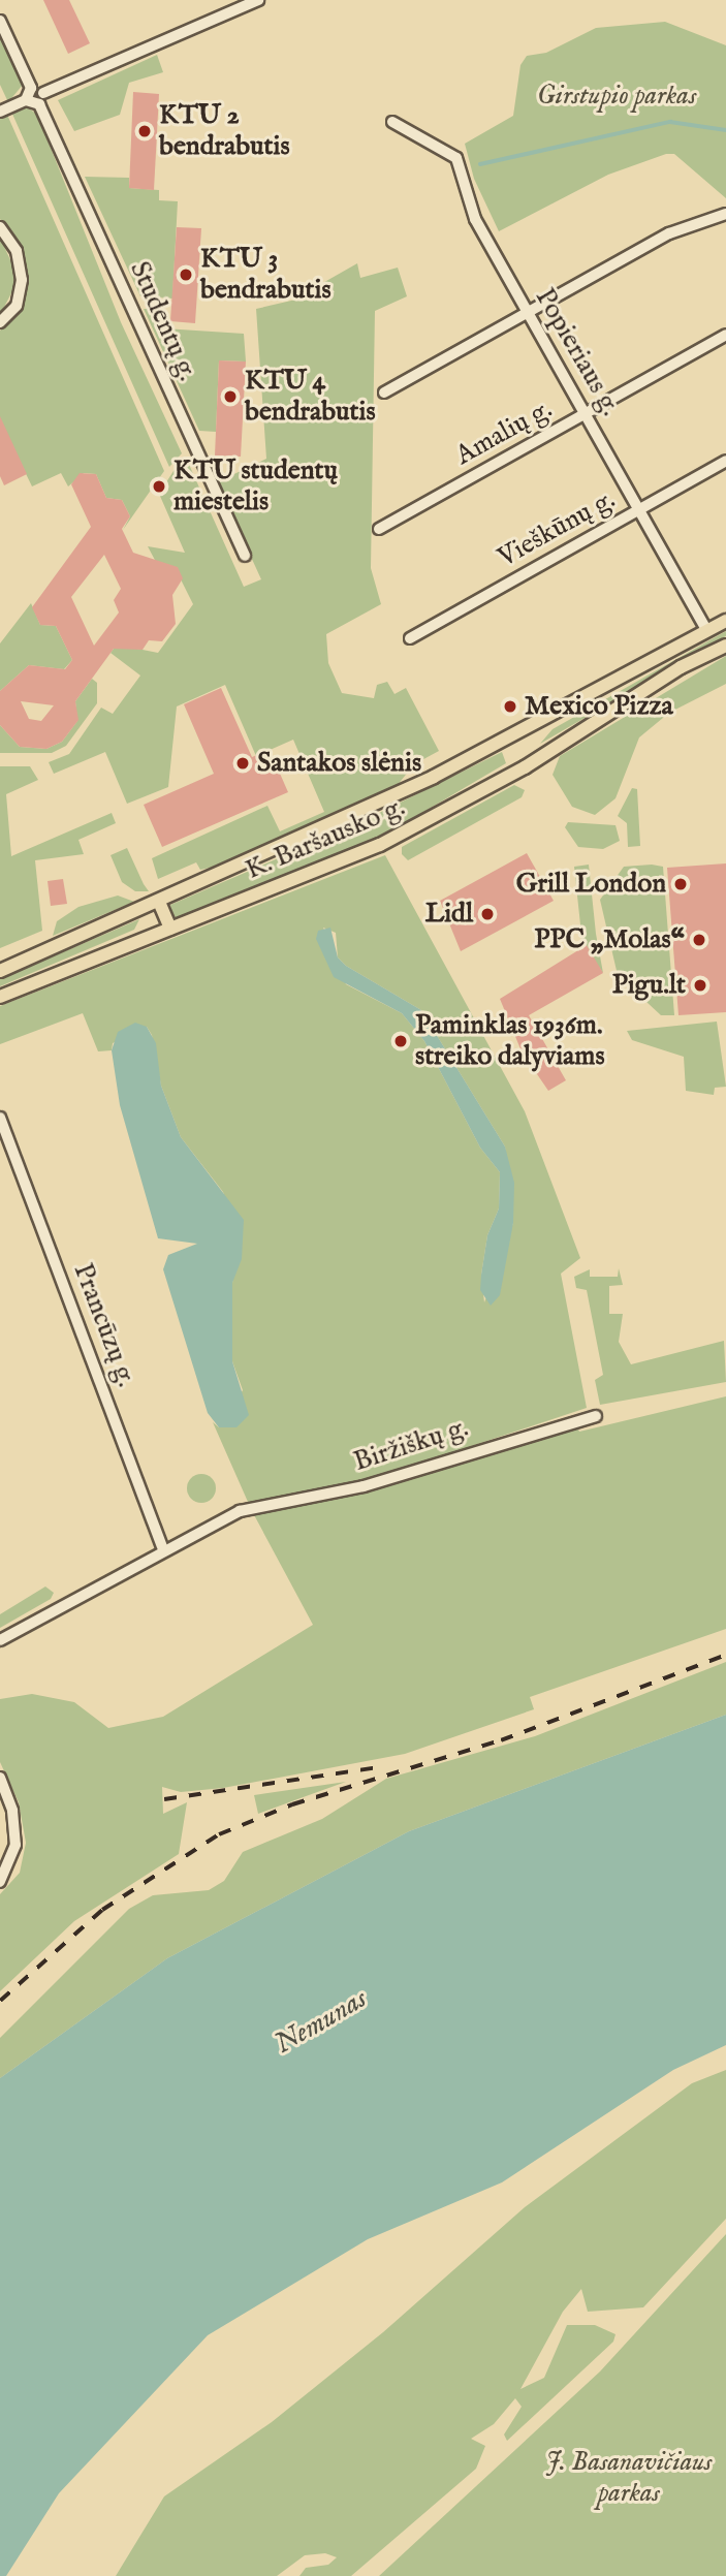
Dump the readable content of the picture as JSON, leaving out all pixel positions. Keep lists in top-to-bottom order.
{
  "streets": {
    "main road": ["K. Baršausko g."],
    "street": [
      "Studentų g.",
      "Popieriaus g.",
      "Amalių g.",
      "Vieškūnų g.",
      "Prancūzų g.",
      "Biržiškų g."
    ]
  },
  "crossings": [
    ["Popieriaus g.", "Amalių g."],
    ["Popieriaus g.", "Vieškūnų g."],
    ["Popieriaus g.", "K. Baršausko g."],
    ["Prancūzų g.", "Biržiškų g."]
  ],
  "water": ["Nemunas"],
  "parks": ["Girstupio parkas", "J. Basanavičiaus parkas"],
  "places": [
    "KTU 2 bendrabutis",
    "KTU 3 bendrabutis",
    "KTU 4 bendrabutis",
    "KTU studentų miestelis",
    "Mexico Pizza",
    "Santakos slėnis",
    "Grill London",
    "Lidl",
    "PPC „Molas“",
    "Pigu.lt",
    "Paminklas 1936m. streiko dalyviams"
  ]
}
